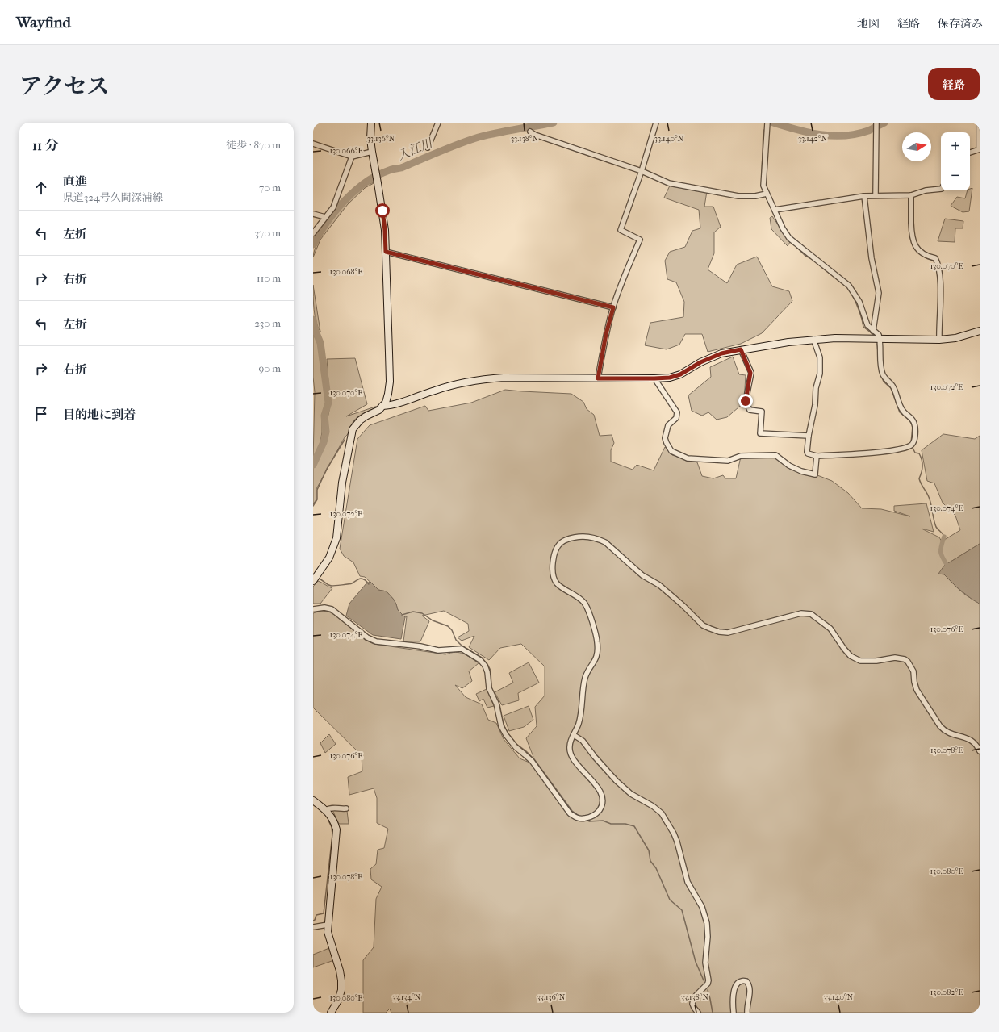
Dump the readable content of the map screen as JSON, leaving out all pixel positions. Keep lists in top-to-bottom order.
{
  "water": ["入江川"],
  "north": "right",
  "page": {
    "header": "Wayfind",
    "nav": ["地図", "経路", "保存済み"],
    "title": "アクセス",
    "buttons": "経路",
    "heading": ["11 分", "徒歩 · 870 m"],
    "map_buttons": ["+", "−"],
    "list": [
      ["直進", "県道324号久間深浦線", "70 m"],
      ["左折", "370 m"],
      ["右折", "110 m"],
      ["左折", "230 m"],
      ["右折", "90 m"],
      "目的地に到着"
    ]
  },
  "coordinates": [
    "33.136°N",
    "33.138°N",
    "33.140°N",
    "33.142°N",
    "130.066°E",
    "130.070°E",
    "130.068°E",
    "130.072°E",
    "130.074°E",
    "130.076°E",
    "130.078°E",
    "130.080°E",
    "130.082°E",
    "33.134°N"
  ]
}
